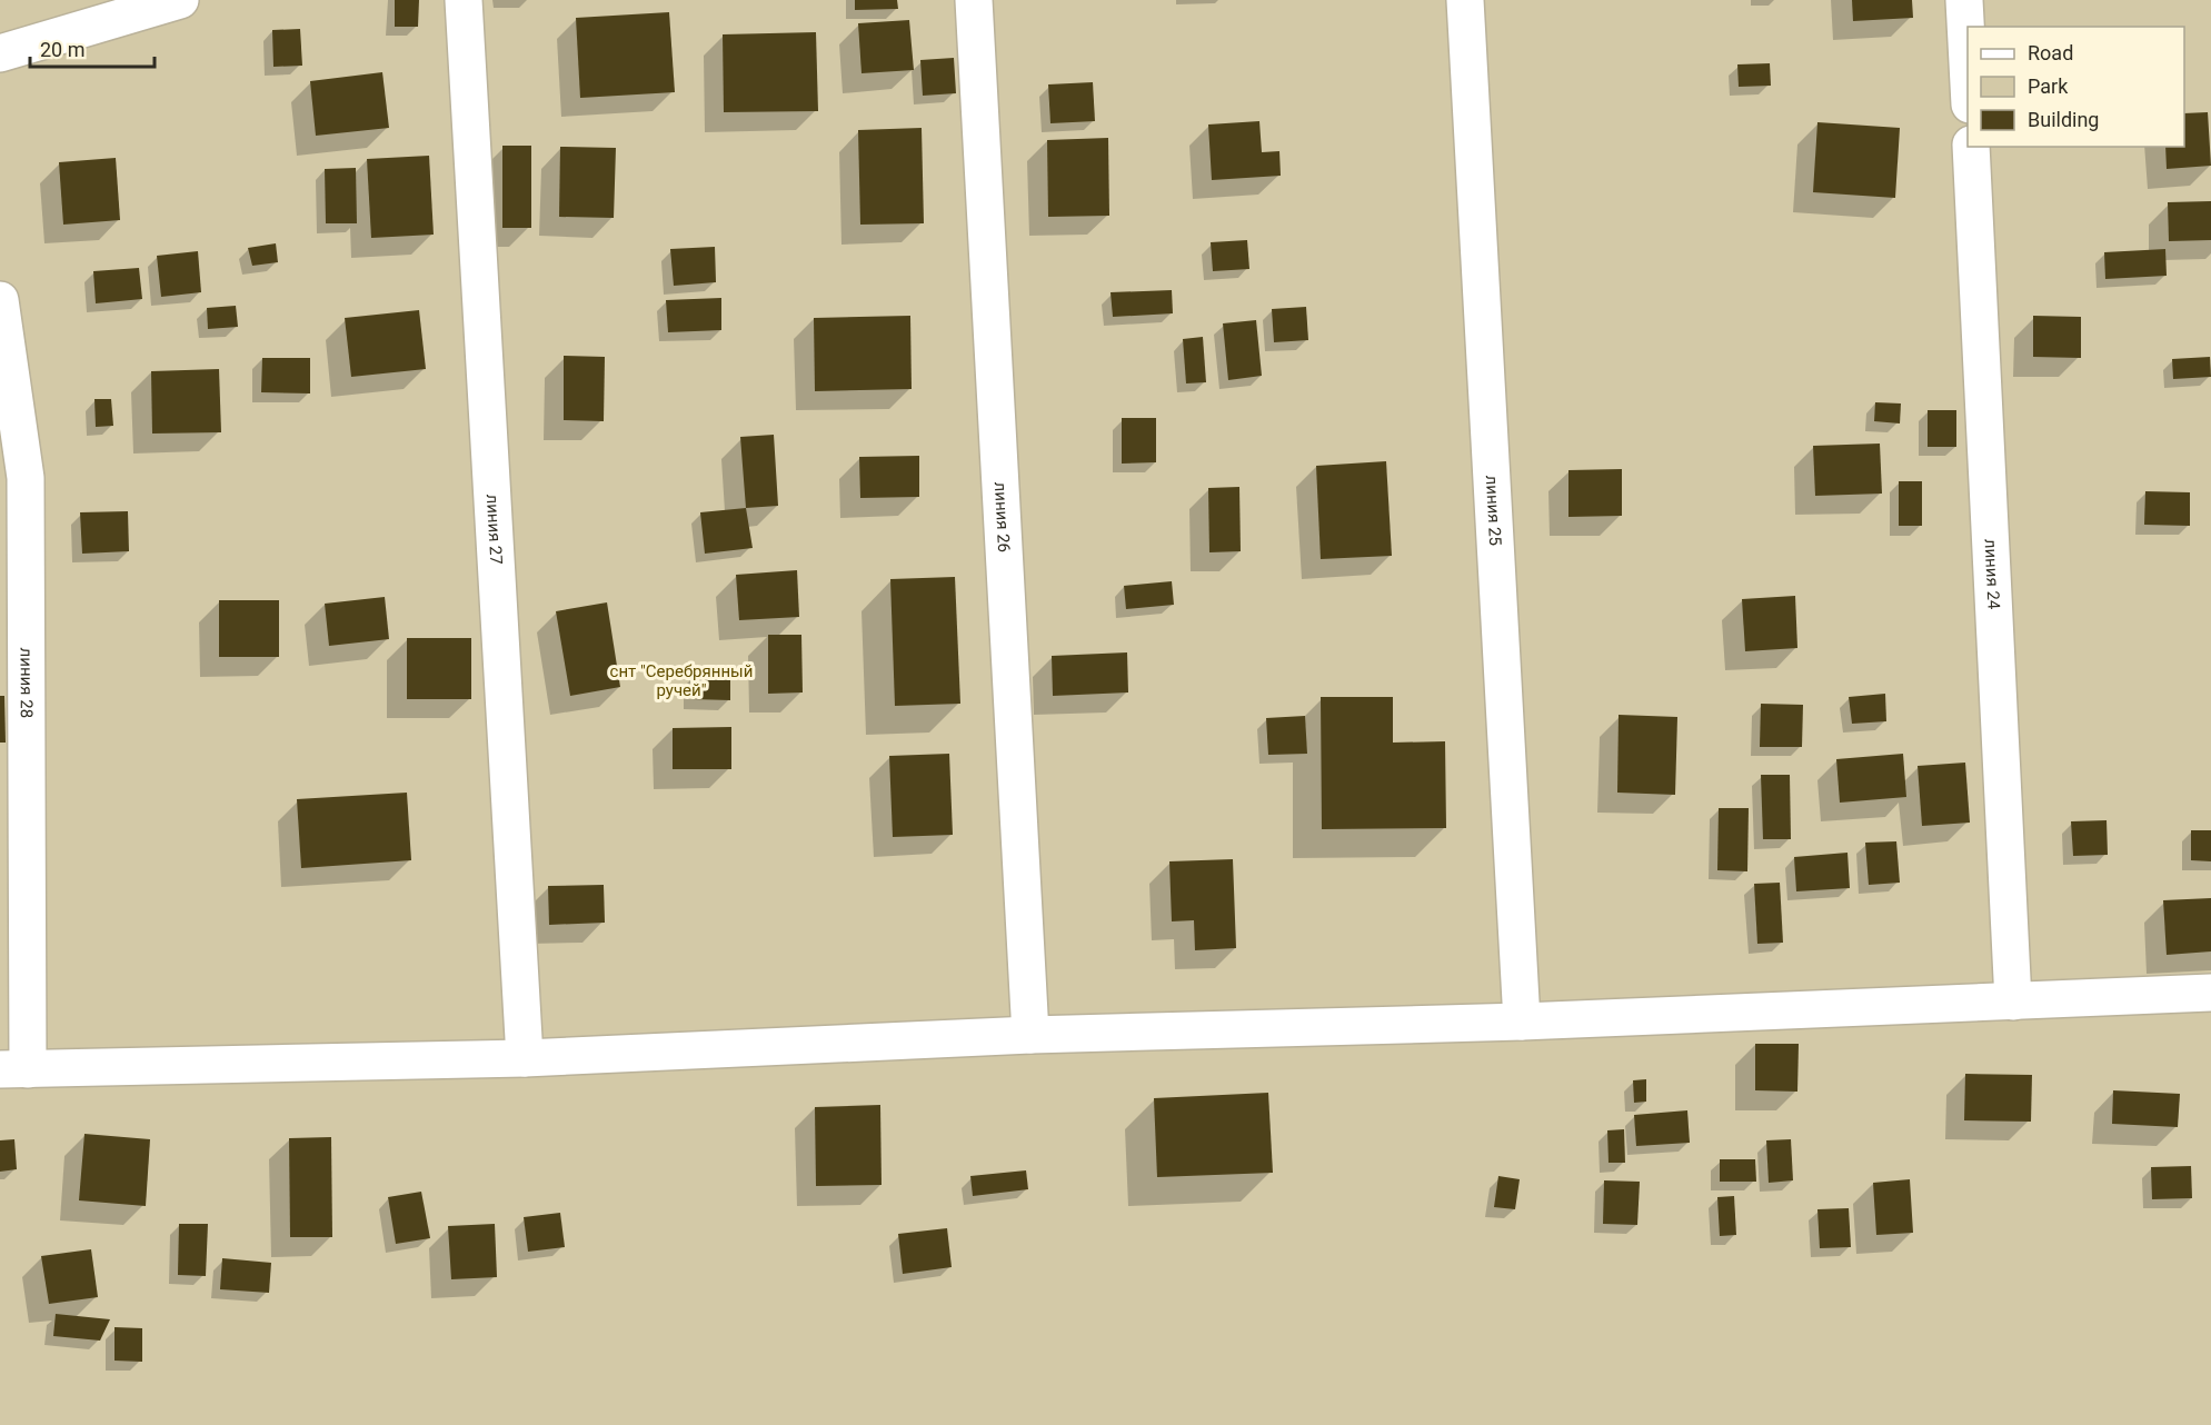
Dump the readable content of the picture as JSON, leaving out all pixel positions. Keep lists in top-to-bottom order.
{
  "streets": {
    "street": [
      "линия 25",
      "линия 26",
      "линия 27",
      "линия 24",
      "линия 28"
    ]
  },
  "parks": ["снт \"Серебрянный ручей\""],
  "legend": ["Road", "Park", "Building"],
  "scale_bar": "20 m"
}
